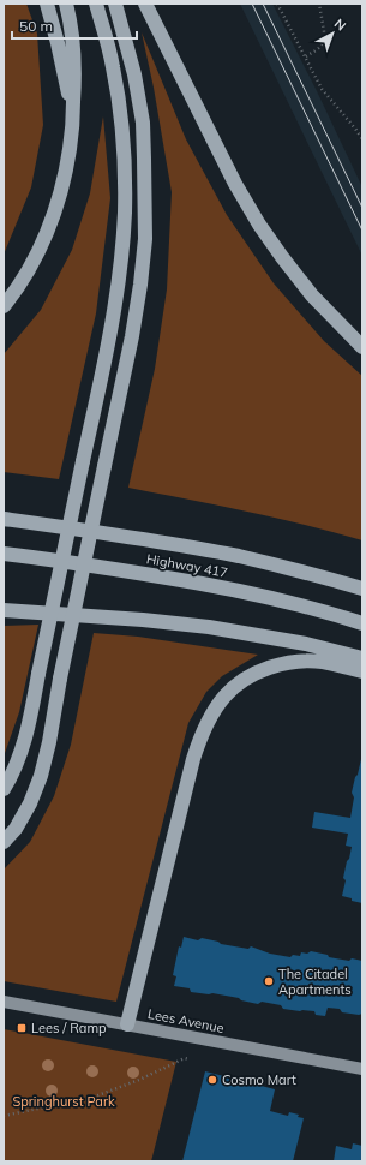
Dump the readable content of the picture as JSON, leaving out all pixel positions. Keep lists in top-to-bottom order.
{
  "streets": {
    "highway": ["Highway 417"],
    "main road": ["Lees Avenue"]
  },
  "parks": ["Springhurst Park"],
  "places": {
    "other": ["The Citadel Apartments", "Cosmo Mart"],
    "transit": ["Lees / Ramp"]
  },
  "scale_bar": "50 m",
  "north": "top right"
}
